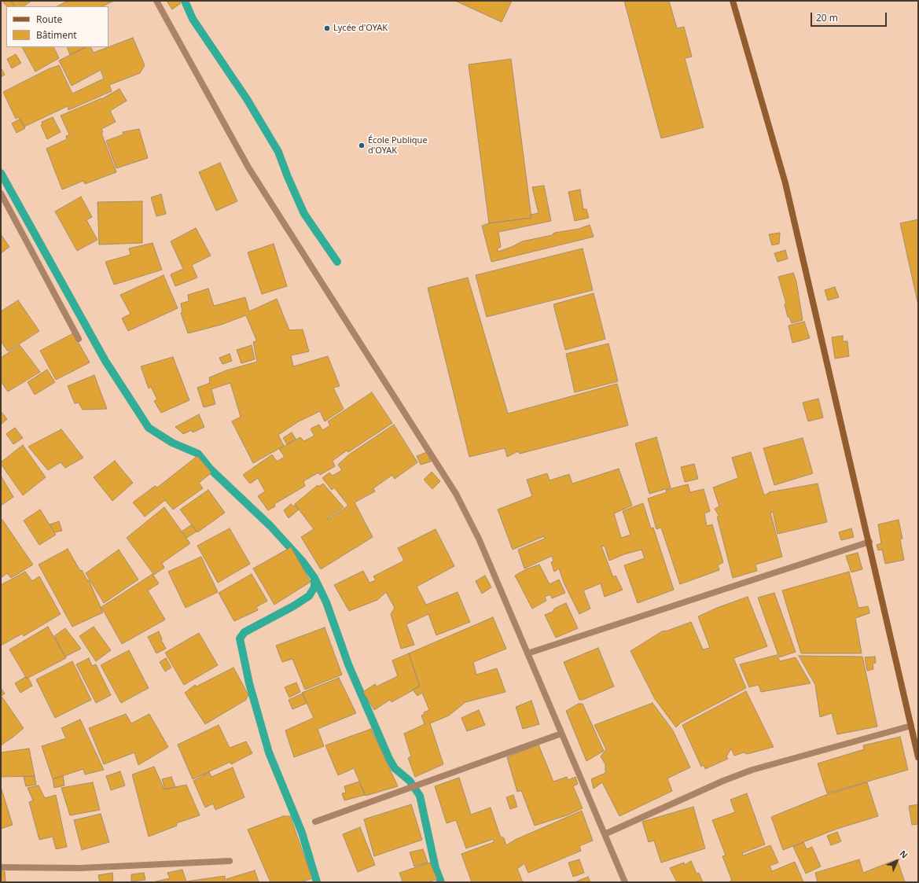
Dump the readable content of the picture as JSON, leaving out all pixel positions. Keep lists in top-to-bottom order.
{
  "places": ["Lycée d'OYAK", "École Publique d'OYAK"],
  "legend": ["Route", "Bâtiment"],
  "scale_bar": "20 m",
  "north": "top right"
}
